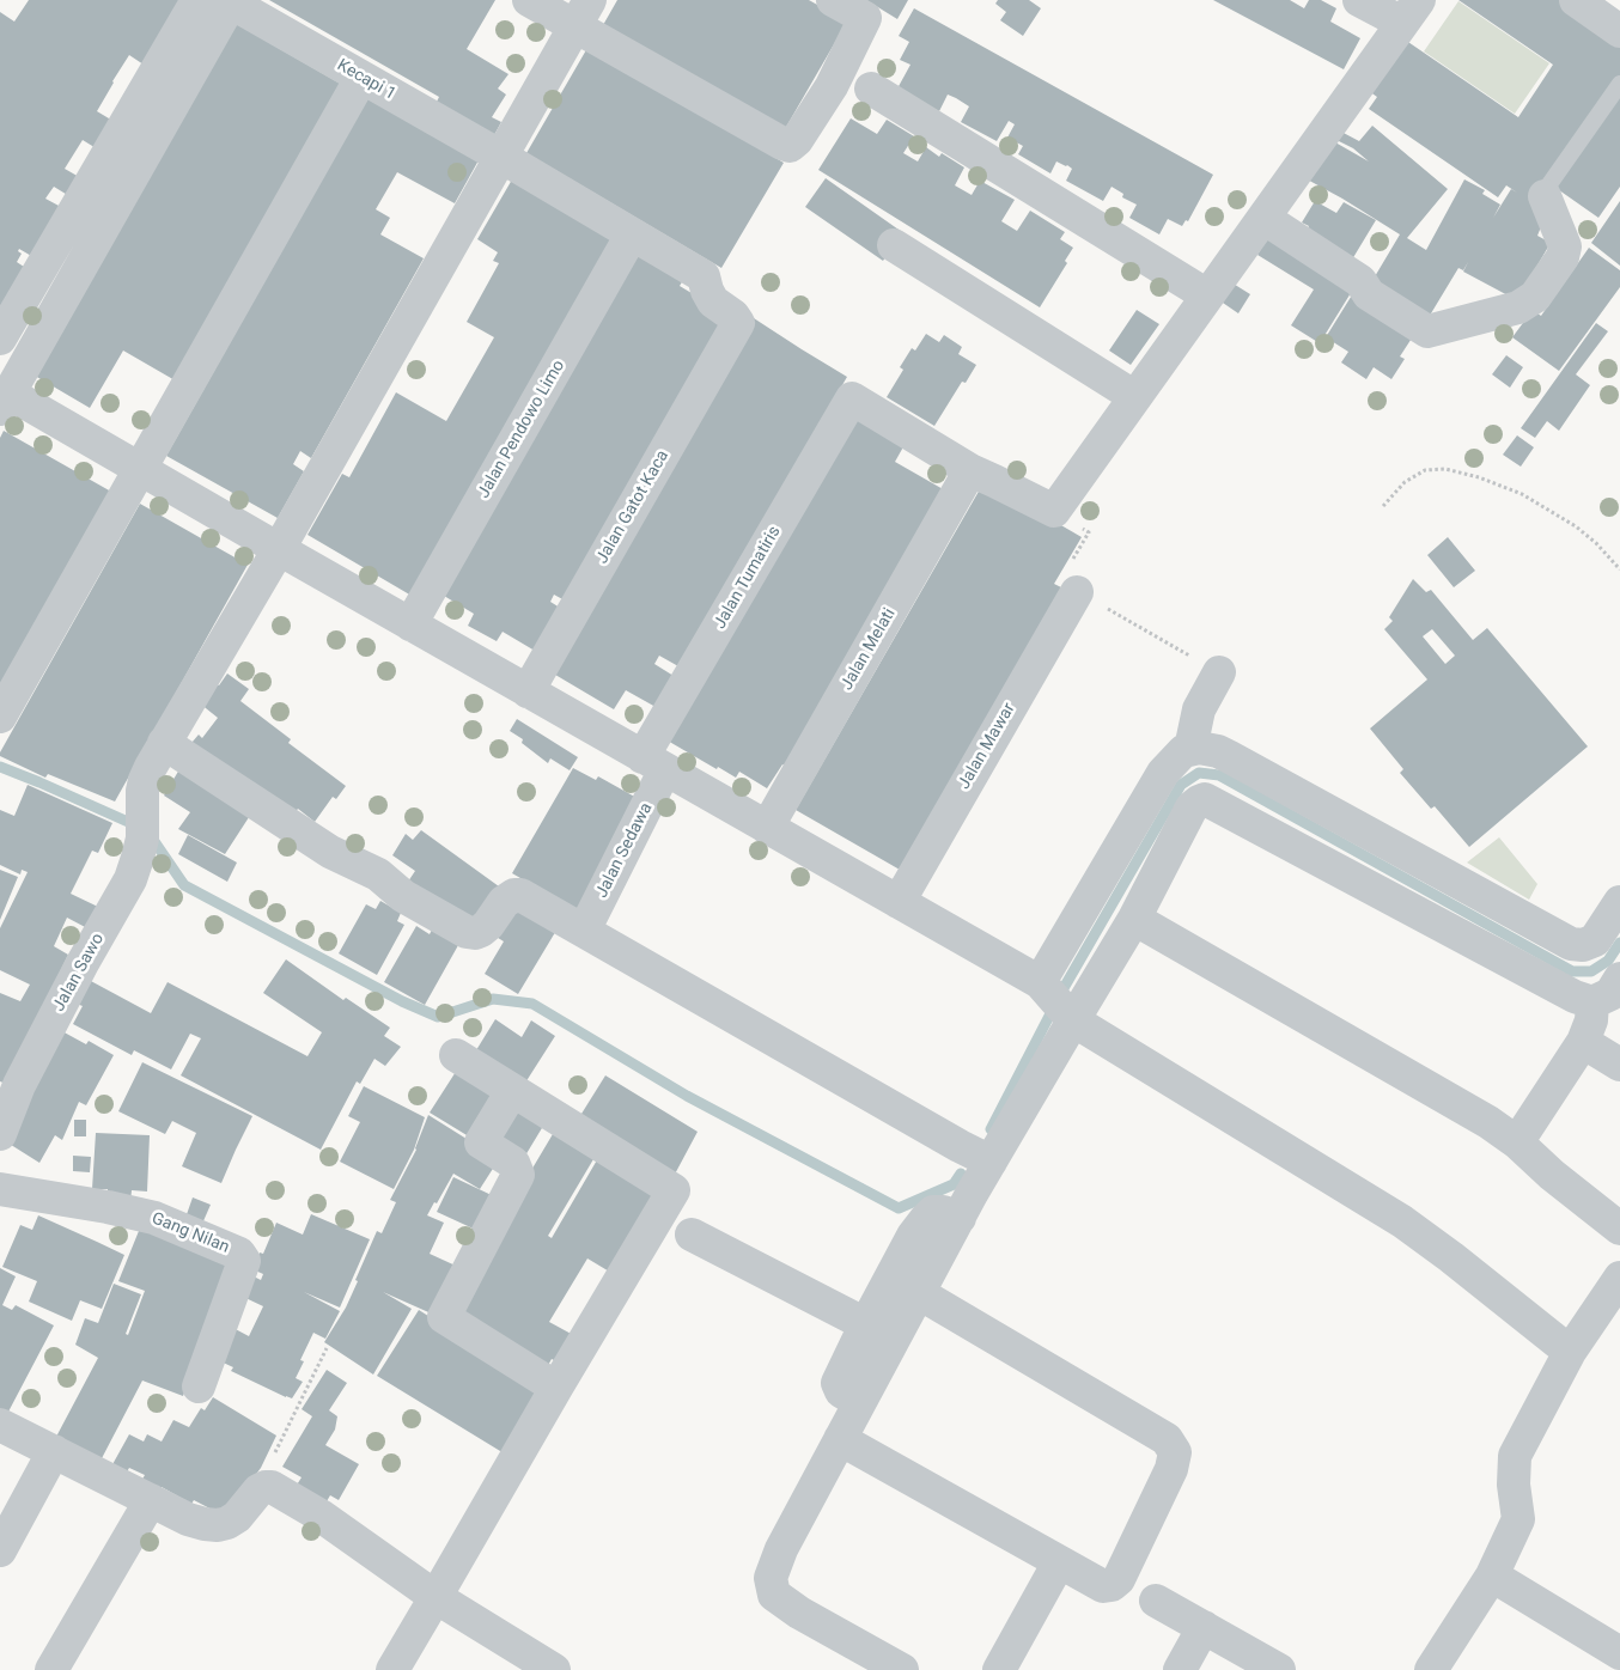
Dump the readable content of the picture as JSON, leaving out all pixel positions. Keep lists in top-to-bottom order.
{
  "streets": {
    "street": [
      "Kecapi 1",
      "Jalan Pendowo Limo",
      "Jalan Gatot Kaca",
      "Jalan Tumatiris",
      "Jalan Melati",
      "Jalan Mawar",
      "Jalan Sedawa",
      "Jalan Sawo",
      "Gang Nilan"
    ]
  },
  "crossings": [
    ["Kecapi 1", "Jalan Pendowo Limo"],
    ["Kecapi 1", "Jalan Gatot Kaca"],
    ["Kecapi 1", "Jalan Sawo"],
    ["Jalan Tumatiris", "Jalan Melati"],
    ["Jalan Tumatiris", "Jalan Sedawa"]
  ]
}
